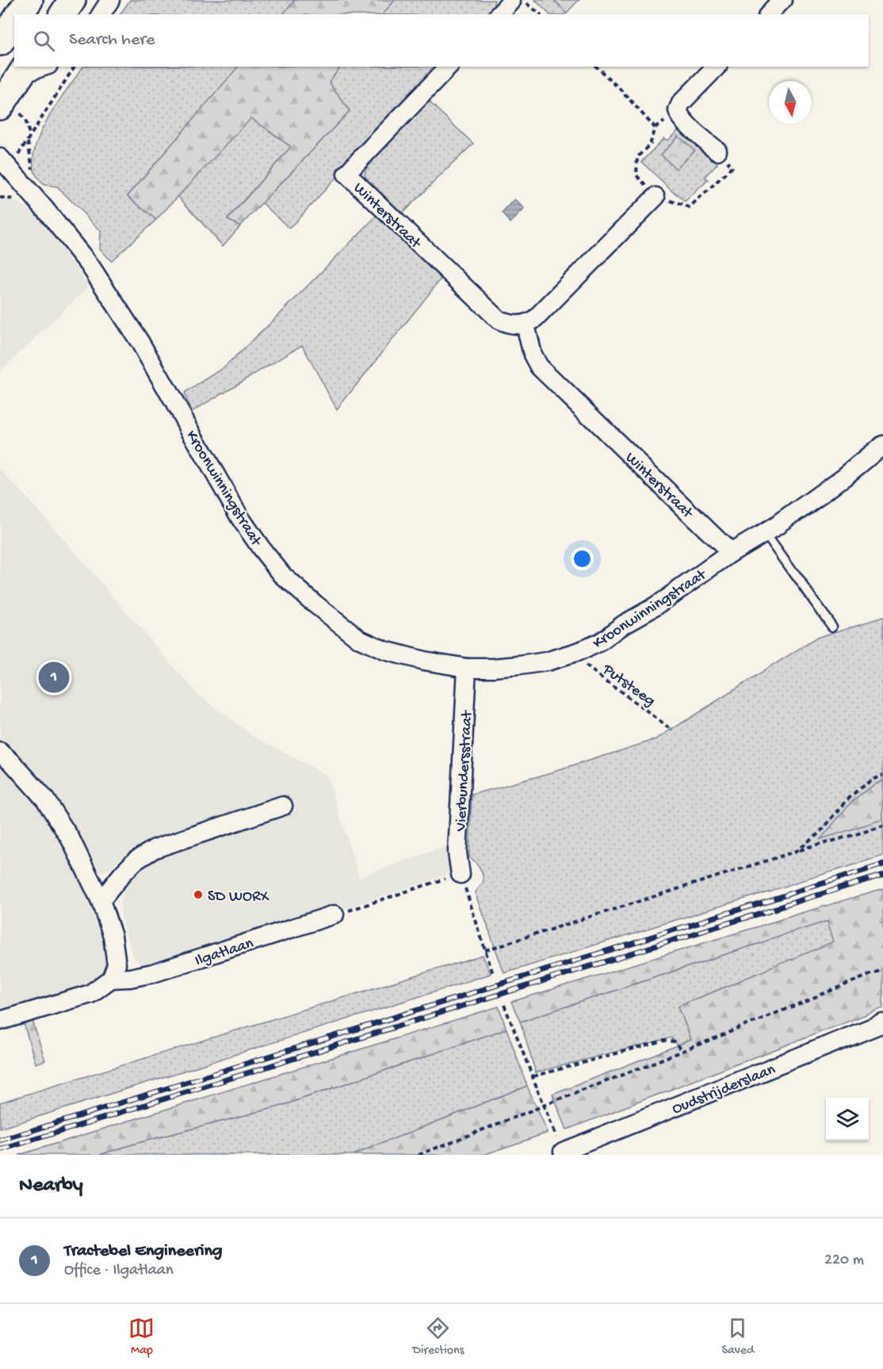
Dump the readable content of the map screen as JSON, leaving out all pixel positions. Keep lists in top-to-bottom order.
{
  "streets": {
    "street": [
      "Winterstraat",
      "Kroonwinningstraat",
      "Vierbundersstraat",
      "Ilgatlaan",
      "Oudstrijderslaan"
    ],
    "path": ["Putsteeg"]
  },
  "crossings": [
    ["Winterstraat", "Kroonwinningstraat"],
    ["Kroonwinningstraat", "Putsteeg"],
    ["Kroonwinningstraat", "Vierbundersstraat"]
  ],
  "places": ["SD WORX"],
  "north": "bottom",
  "page": {
    "search": "Search here",
    "pins": "1",
    "heading": "Nearby",
    "list": [
      {
        "mark": "1",
        "name": "Tractebel Engineering",
        "note": "Office · Ilgatlaan",
        "value": "220 m"
      }
    ],
    "nav": ["Map", "Directions", "Saved"]
  }
}
